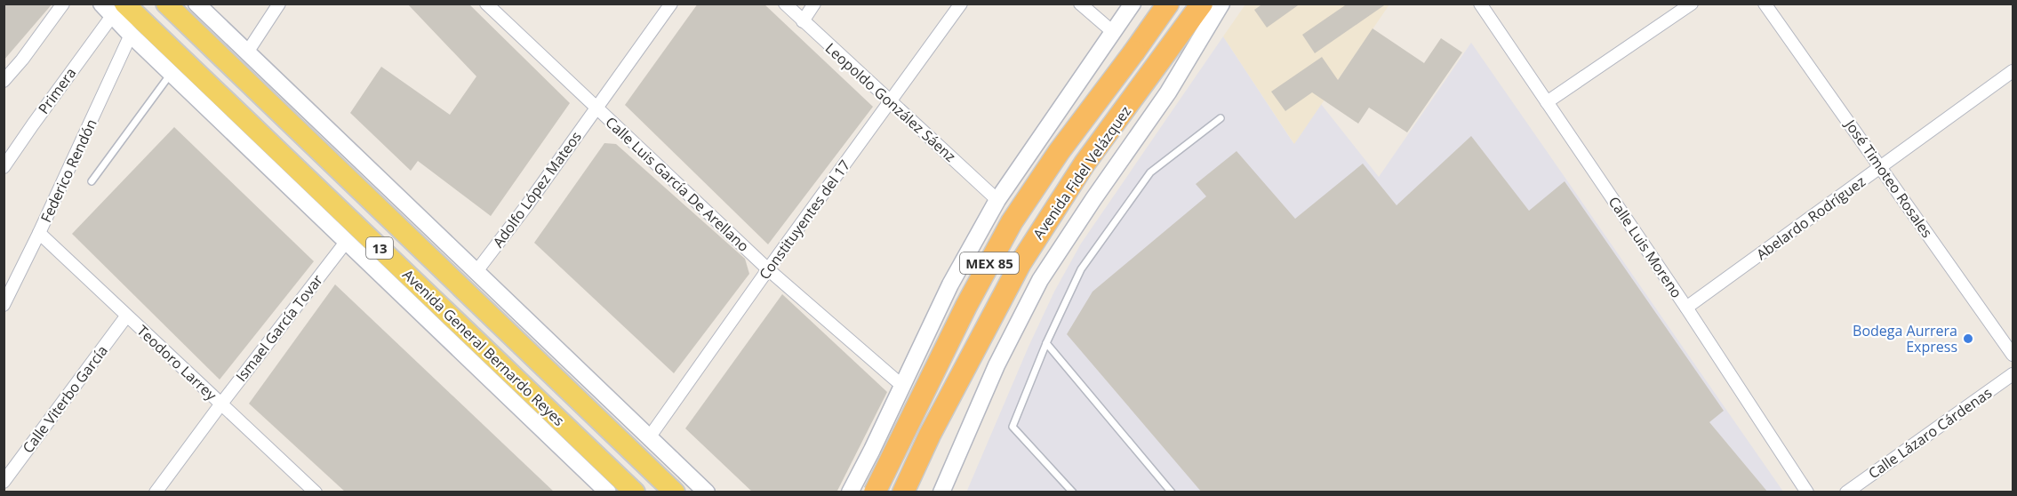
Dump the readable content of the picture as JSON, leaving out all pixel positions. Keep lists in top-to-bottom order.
{
  "streets": {
    "highway": ["Avenida Fidel Velázquez", "MEX 85"],
    "main road": ["13", "Avenida General Bernardo Reyes"],
    "street": [
      "Primera",
      "Leopoldo González Sáenz",
      "Federico Rendón",
      "José Timoteo Rosales",
      "Calle Luis García De Arellano",
      "Adolfo López Mateos",
      "Abelardo Rodríguez",
      "Constituyentes del 17",
      "Calle Luis Moreno",
      "Ismael García Tovar",
      "Teodoro Larrey",
      "Calle Viterbo García",
      "Calle Lázaro Cárdenas"
    ]
  },
  "crossings": [
    ["Primera", "Avenida General Bernardo Reyes"],
    ["Leopoldo González Sáenz", "Constituyentes del 17"],
    ["Federico Rendón", "Avenida General Bernardo Reyes"],
    ["Federico Rendón", "Teodoro Larrey"],
    ["José Timoteo Rosales", "Abelardo Rodríguez"],
    ["Calle Luis García De Arellano", "Adolfo López Mateos"],
    ["Calle Luis García De Arellano", "Constituyentes del 17"],
    ["Abelardo Rodríguez", "Calle Luis Moreno"],
    ["Ismael García Tovar", "Avenida General Bernardo Reyes"],
    ["Ismael García Tovar", "Teodoro Larrey"],
    ["Teodoro Larrey", "Calle Viterbo García"]
  ],
  "places": ["Bodega Aurrera Express"]
}
